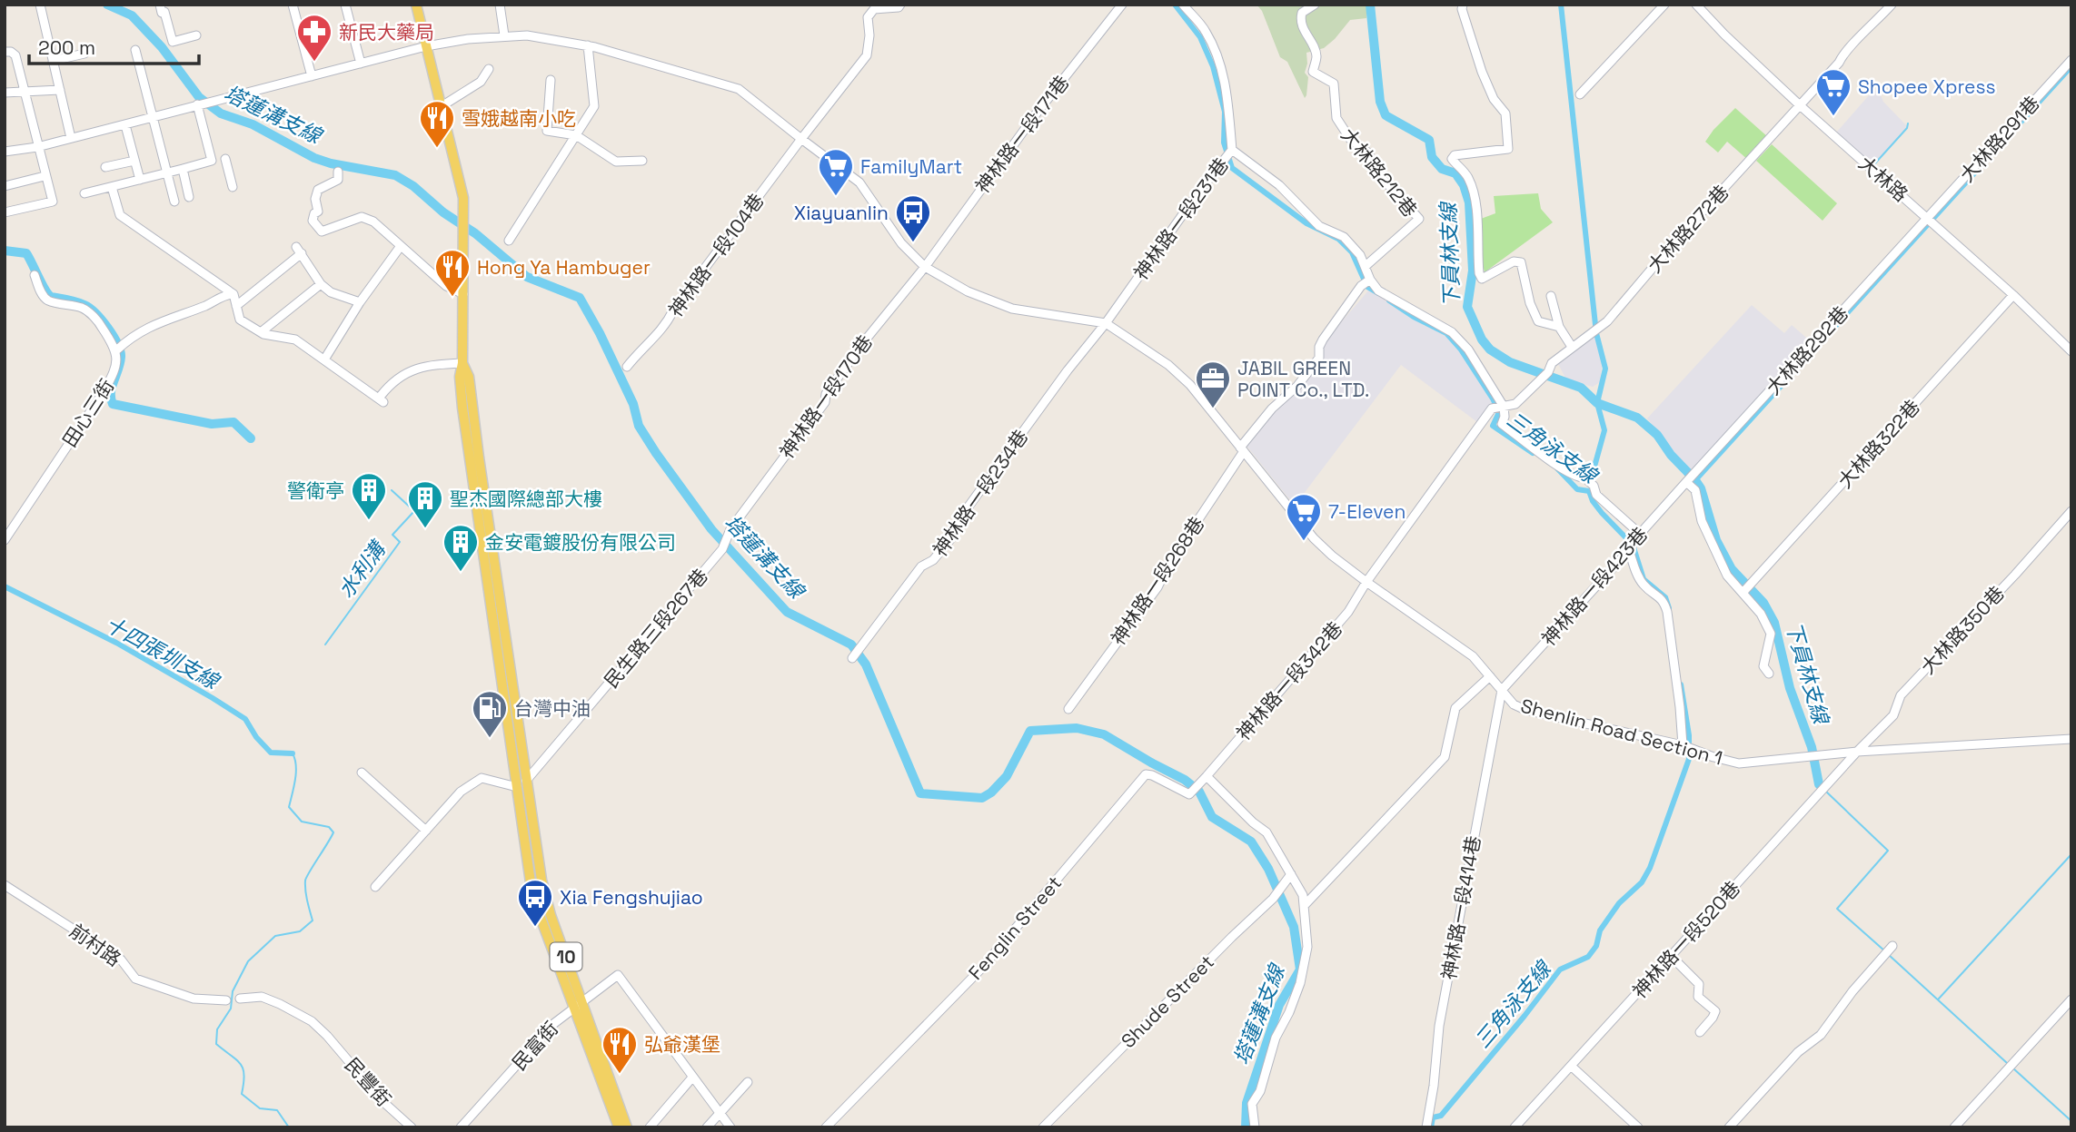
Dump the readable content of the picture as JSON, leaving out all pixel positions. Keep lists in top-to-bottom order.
{
  "streets": {
    "main road": ["10"],
    "street": [
      "神林路一段171巷",
      "大林路291巷",
      "大林路212巷",
      "大林路",
      "神林路一段231巷",
      "大林路272巷",
      "神林路一段104巷",
      "大林路292巷",
      "神林路一段170巷",
      "田心三街",
      "大林路322巷",
      "神林路一段234巷",
      "神林路一段268巷",
      "神林路一段423巷",
      "民生路三段267巷",
      "大林路350巷",
      "神林路一段342巷",
      "Shenlin Road Section 1",
      "神林路一段414巷",
      "Fenglin Street",
      "神林路一段520巷",
      "前村路",
      "Shude Street",
      "民富街",
      "民豐街"
    ]
  },
  "crossings": [
    ["神林路一段171巷", "神林路一段170巷"],
    ["神林路一段171巷", "Shenlin Road Section 1"],
    ["大林路291巷", "大林路"],
    ["大林路291巷", "大林路292巷"],
    ["大林路", "大林路272巷"],
    ["大林路", "大林路292巷"],
    ["大林路", "大林路322巷"],
    ["神林路一段231巷", "神林路一段234巷"],
    ["神林路一段231巷", "Shenlin Road Section 1"],
    ["大林路272巷", "神林路一段342巷"],
    ["神林路一段104巷", "Shenlin Road Section 1"],
    ["大林路292巷", "神林路一段423巷"],
    ["神林路一段170巷", "民生路三段267巷"],
    ["神林路一段170巷", "Shenlin Road Section 1"],
    ["神林路一段234巷", "Shenlin Road Section 1"],
    ["神林路一段268巷", "Shenlin Road Section 1"],
    ["神林路一段423巷", "Shenlin Road Section 1"],
    ["神林路一段423巷", "神林路一段414巷"],
    ["民生路三段267巷", "10"],
    ["大林路350巷", "Shenlin Road Section 1"],
    ["大林路350巷", "神林路一段520巷"],
    ["神林路一段342巷", "Shenlin Road Section 1"],
    ["神林路一段342巷", "Fenglin Street"],
    ["Shenlin Road Section 1", "神林路一段414巷"],
    ["Shenlin Road Section 1", "神林路一段520巷"],
    ["Shenlin Road Section 1", "10"],
    ["10", "民富街"]
  ],
  "water": [
    "塔蓮溝支線",
    "下員林支線",
    "三角泳支線",
    "水利溝",
    "十四張圳支線"
  ],
  "places": {
    "pharmacy": ["新民大藥局"],
    "supermarket": ["Shopee Xpress", "FamilyMart", "7-Eleven"],
    "restaurant": ["雪娥越南小吃", "Hong Ya Hambuger", "弘爺漢堡"],
    "bus stop": ["Xiayuanlin", "Xia Fengshujiao"],
    "office": ["JABIL GREEN POINT Co., LTD."],
    "building": ["警衛亭", "聖杰國際總部大樓", "金安電鍍股份有限公司"],
    "fuel station": ["台灣中油"]
  },
  "scale_bar": "200 m"
}
